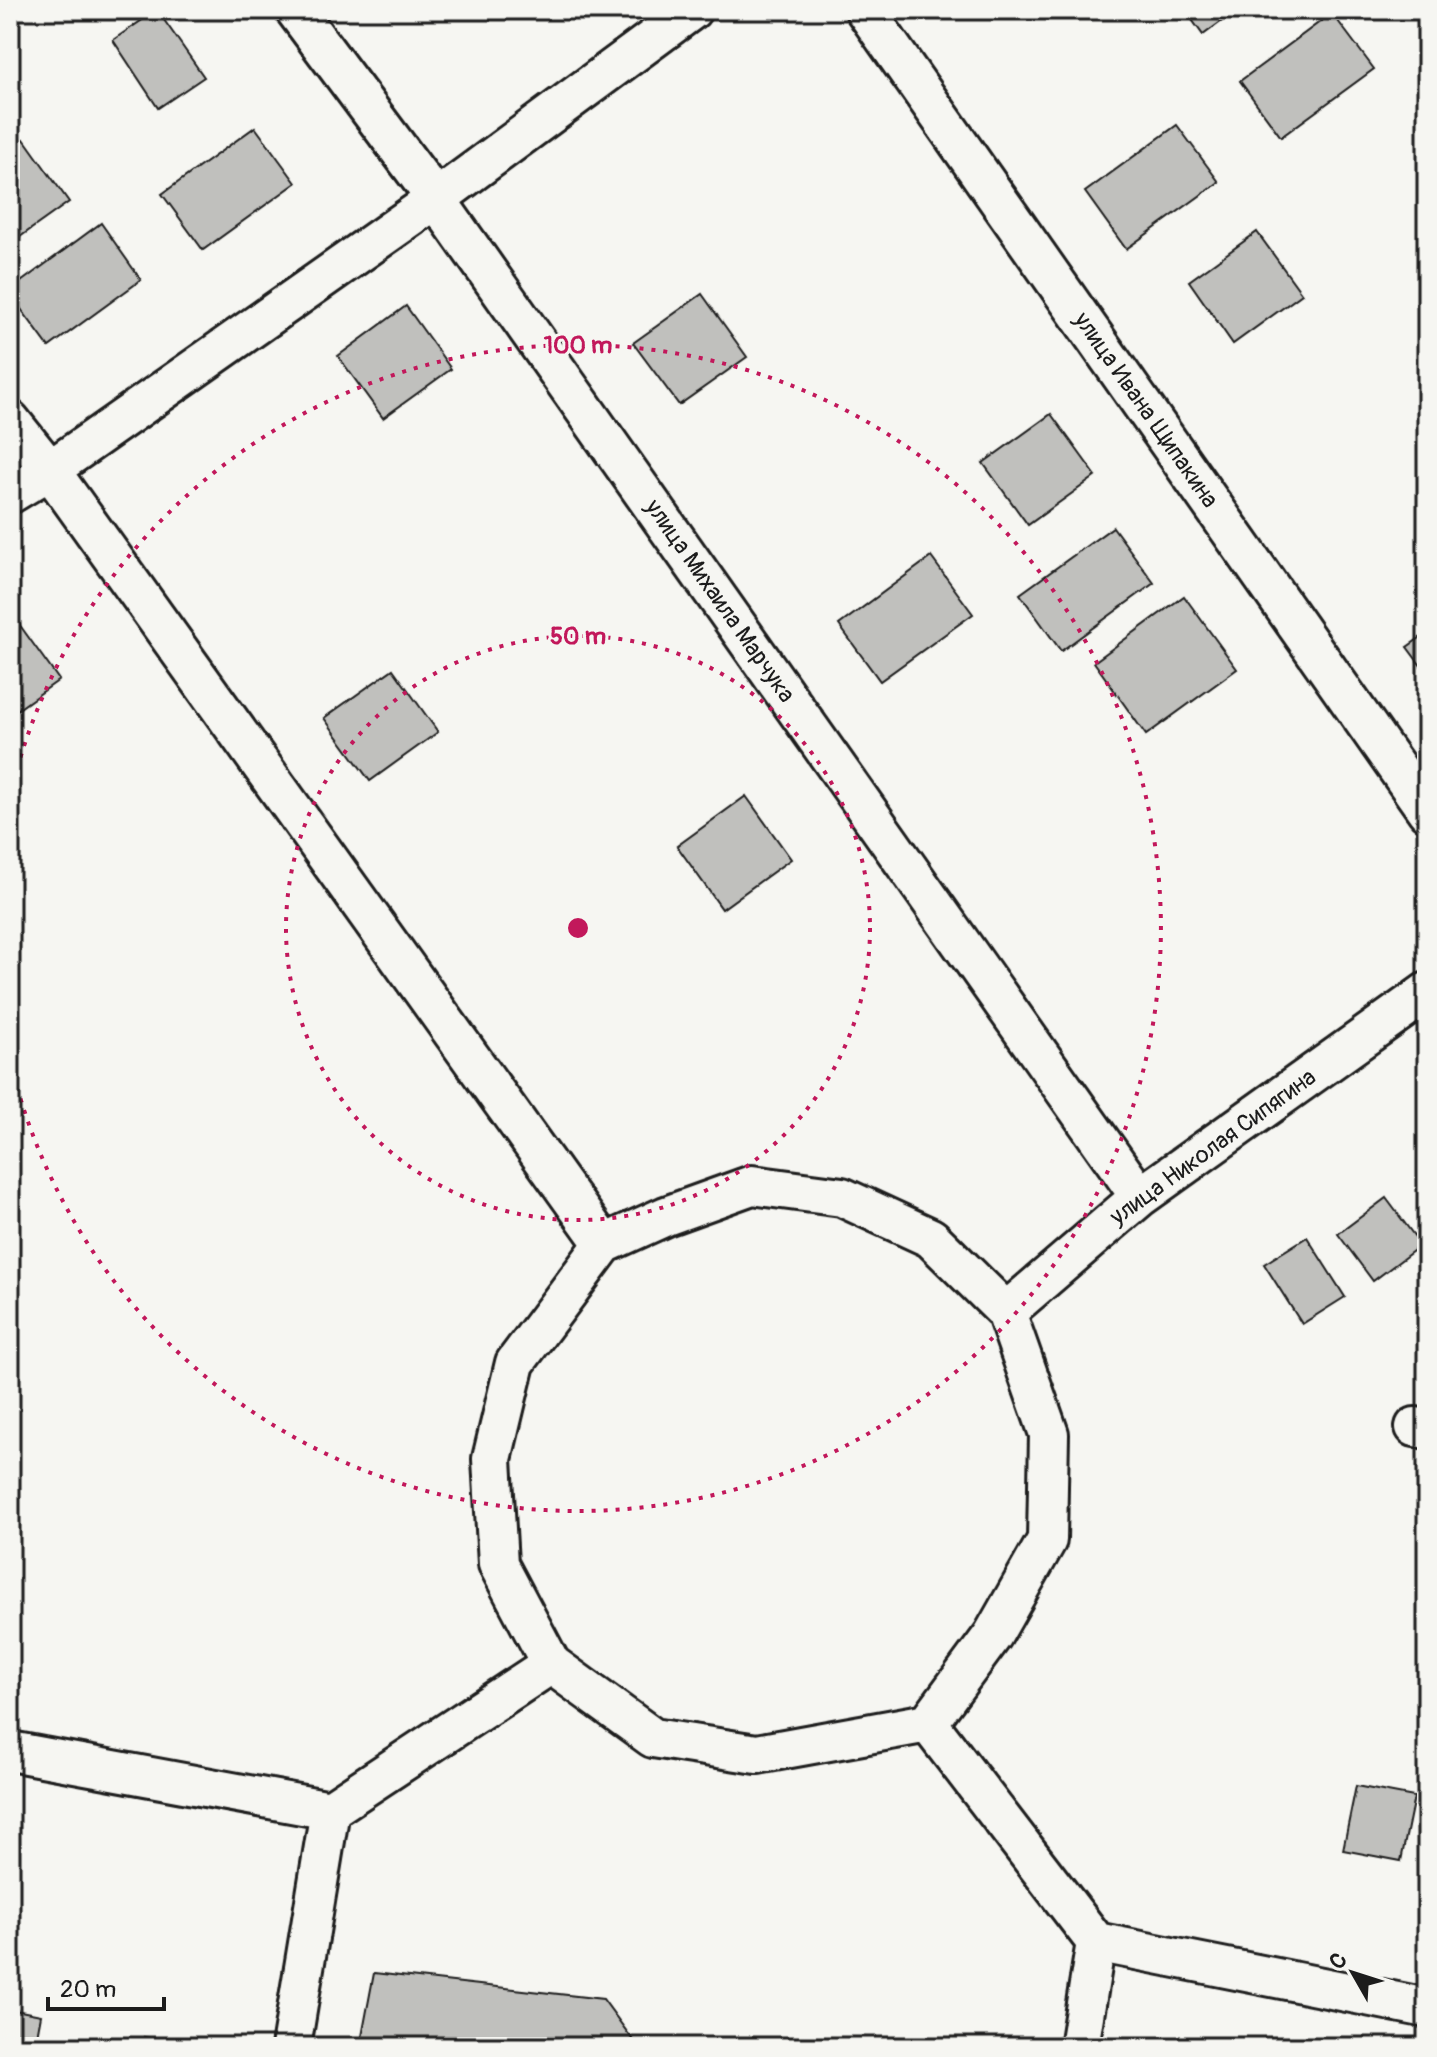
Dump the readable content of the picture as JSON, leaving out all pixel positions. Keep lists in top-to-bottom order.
{
  "streets": {
    "street": ["улица Ивана Щипакина", "улица Михаила Марчука", "улица Николая Сипягина"]
  },
  "crossings": [
    ["улица Михаила Марчука", "улица Николая Сипягина"]
  ],
  "scale_bar": "20 m",
  "north": "top left",
  "rings": ["100 m", "50 m"]
}
